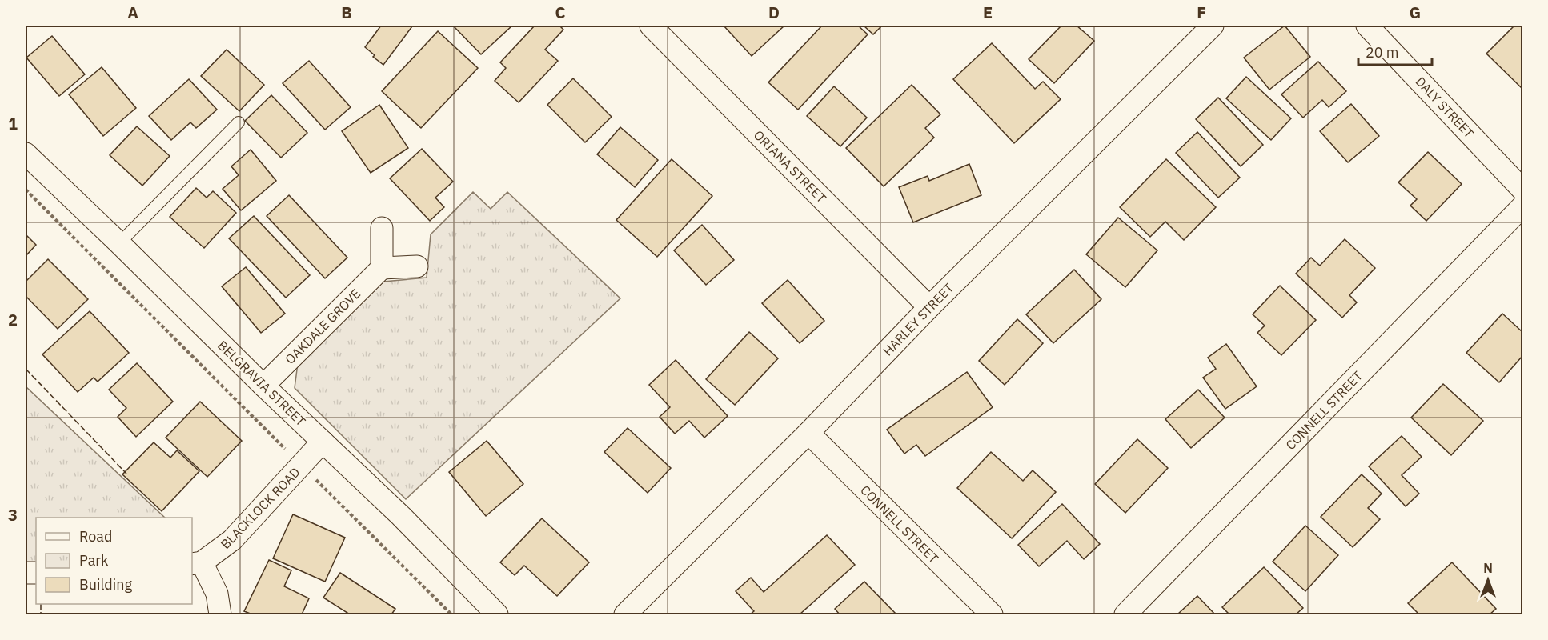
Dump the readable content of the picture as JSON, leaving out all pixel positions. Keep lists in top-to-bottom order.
{
  "streets": {
    "street": [
      "DALY STREET",
      "ORIANA STREET",
      "HARLEY STREET",
      "OAKDALE GROVE",
      "BELGRAVIA STREET",
      "CONNELL STREET",
      "BLACKLOCK ROAD"
    ]
  },
  "crossings": [
    ["ORIANA STREET", "HARLEY STREET"],
    ["HARLEY STREET", "CONNELL STREET"],
    ["OAKDALE GROVE", "BELGRAVIA STREET"],
    ["BELGRAVIA STREET", "BLACKLOCK ROAD"]
  ],
  "legend": ["Road", "Park", "Building"],
  "scale_bar": "20 m",
  "north": "top",
  "grid": {
    "columns": [
      "A",
      "B",
      "C",
      "D",
      "E",
      "F",
      "G"
    ],
    "rows": ["1", "2", "3"]
  }
}
